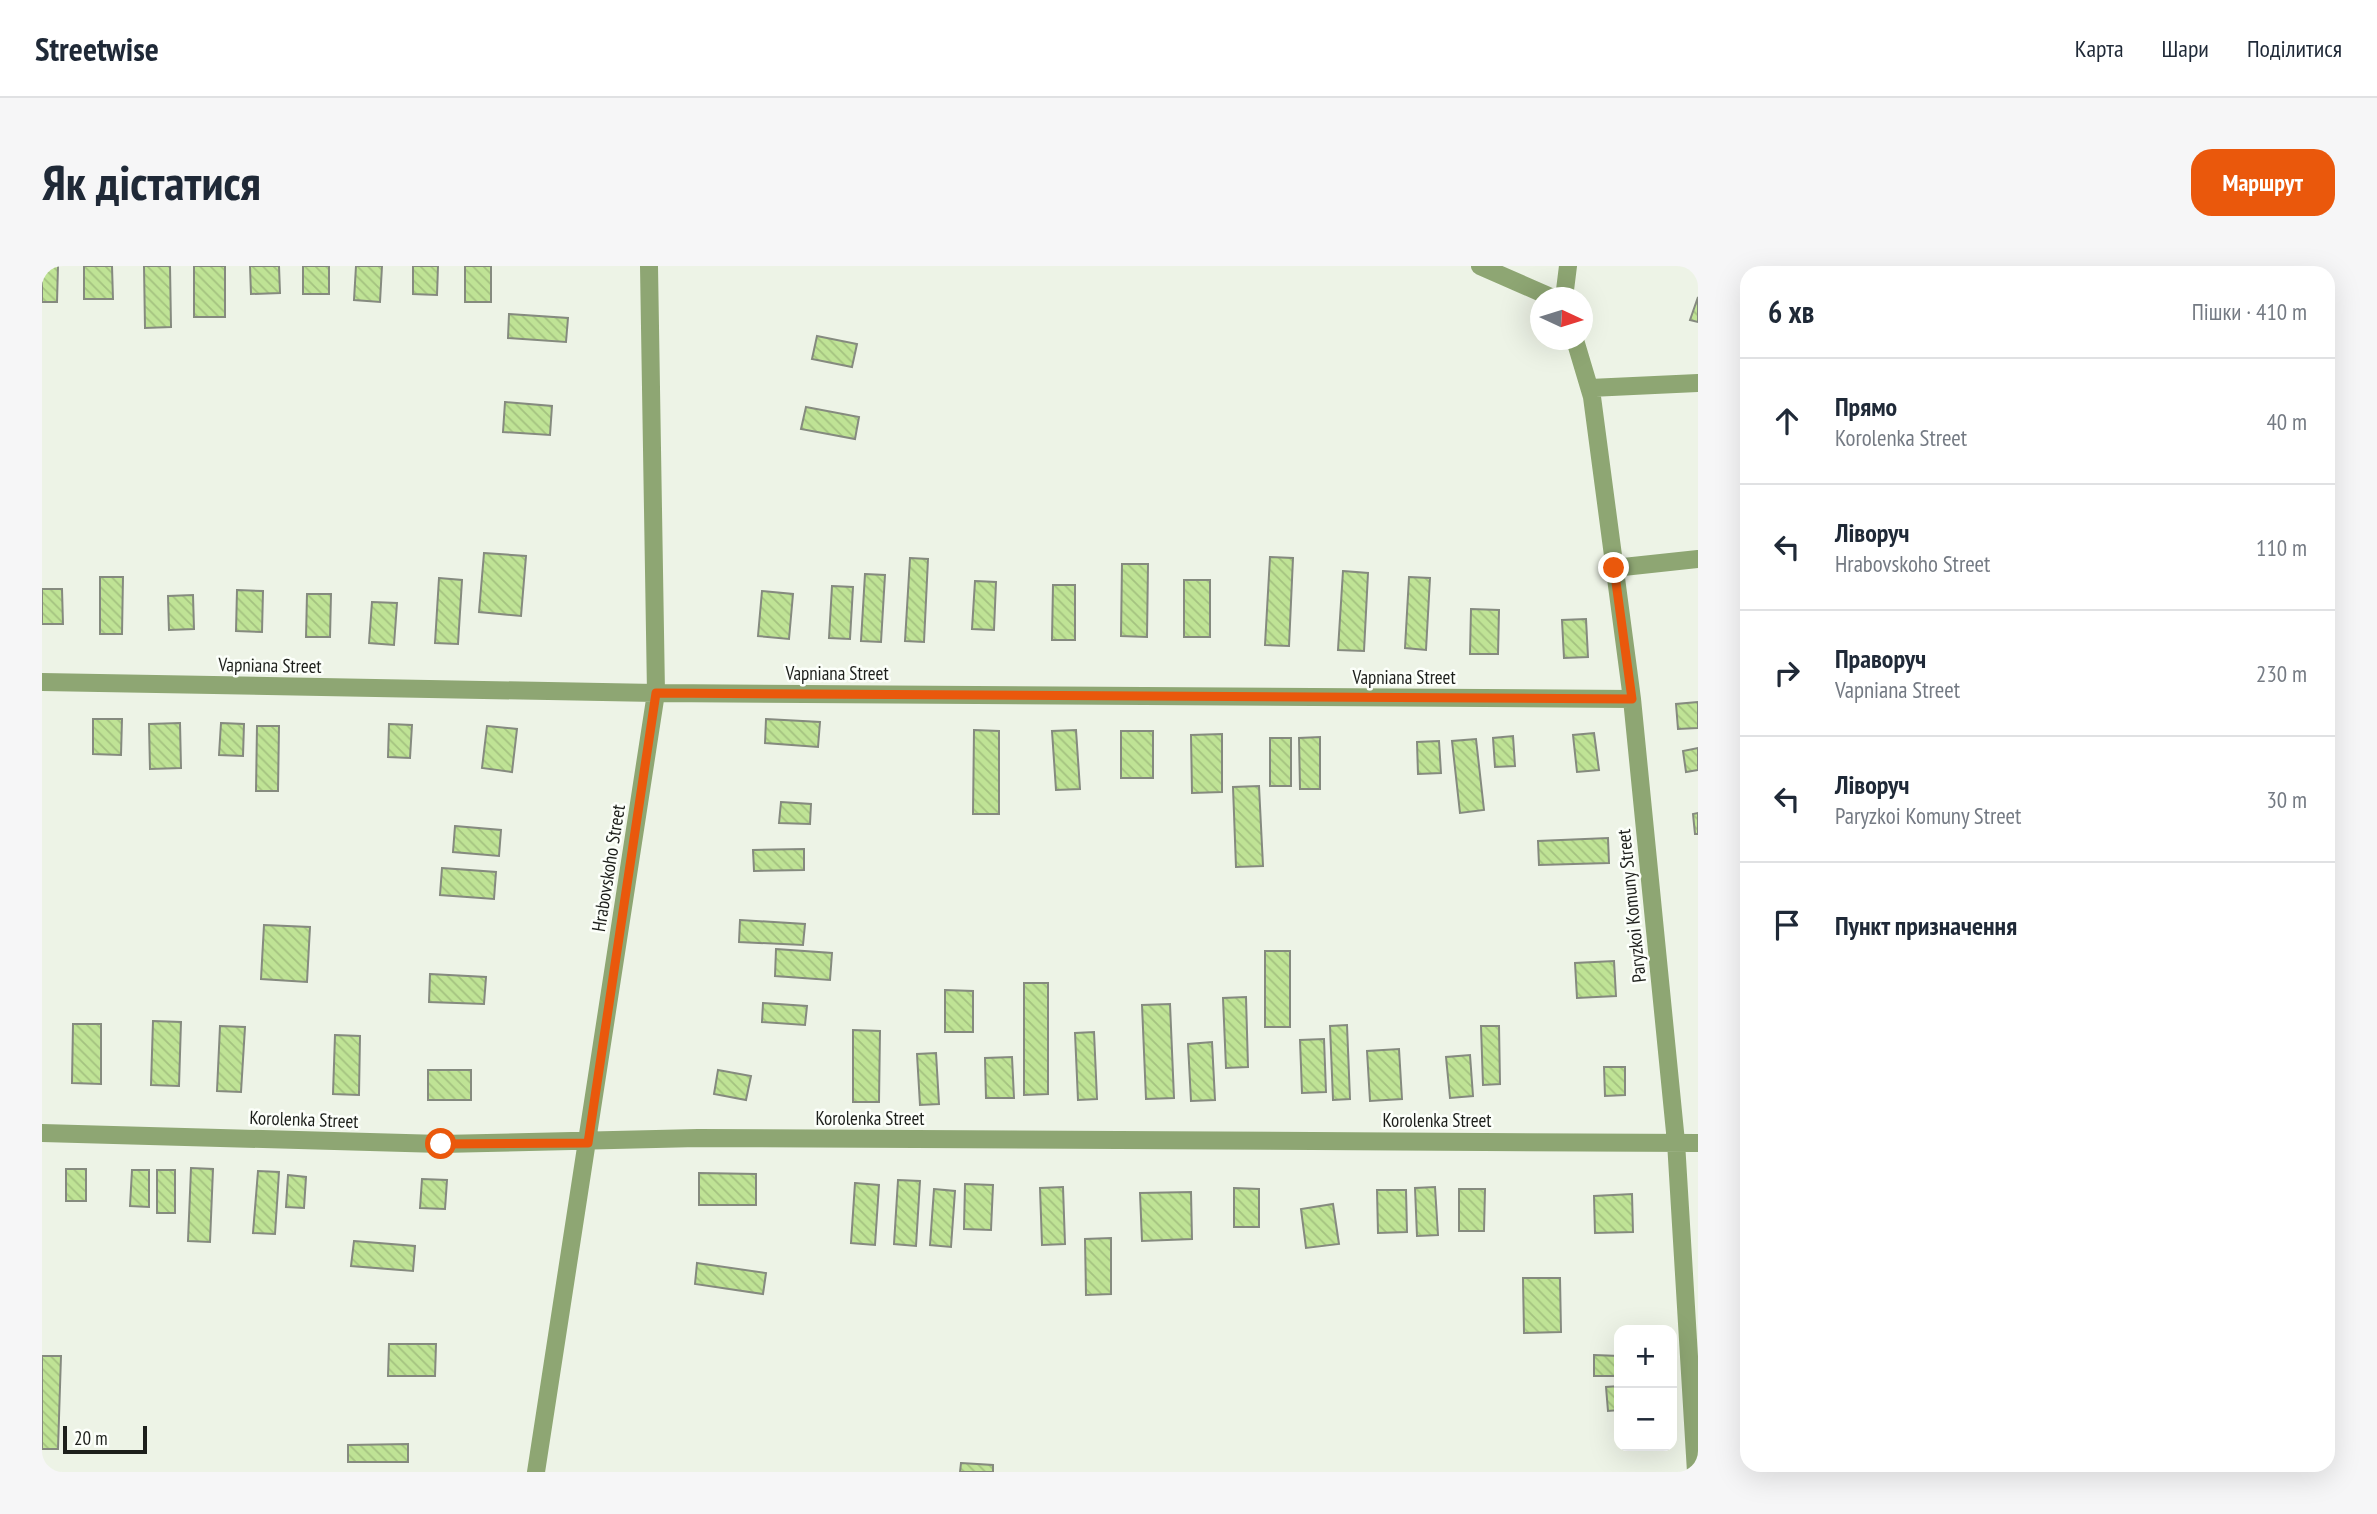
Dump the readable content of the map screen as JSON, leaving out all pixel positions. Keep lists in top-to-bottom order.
{
  "streets": {
    "street": [
      "Vapniana Street",
      "Hrabovskoho Street",
      "Paryzkoi Komuny Street",
      "Korolenka Street"
    ]
  },
  "crossings": [
    ["Vapniana Street", "Hrabovskoho Street"],
    ["Vapniana Street", "Paryzkoi Komuny Street"],
    ["Hrabovskoho Street", "Korolenka Street"],
    ["Paryzkoi Komuny Street", "Korolenka Street"]
  ],
  "scale_bar": "20 m",
  "north": "right",
  "page": {
    "header": "Streetwise",
    "nav": ["Карта", "Шари", "Поділитися"],
    "buttons": "Маршрут",
    "title": "Як дістатися",
    "heading": ["6 хв", "Пішки · 410 m"],
    "list": [
      ["Прямо", "Korolenka Street", "40 m"],
      ["Ліворуч", "Hrabovskoho Street", "110 m"],
      ["Праворуч", "Vapniana Street", "230 m"],
      ["Ліворуч", "Paryzkoi Komuny Street", "30 m"],
      "Пункт призначення"
    ],
    "map_buttons": ["+", "−"],
    "scale": "20 m"
  }
}
